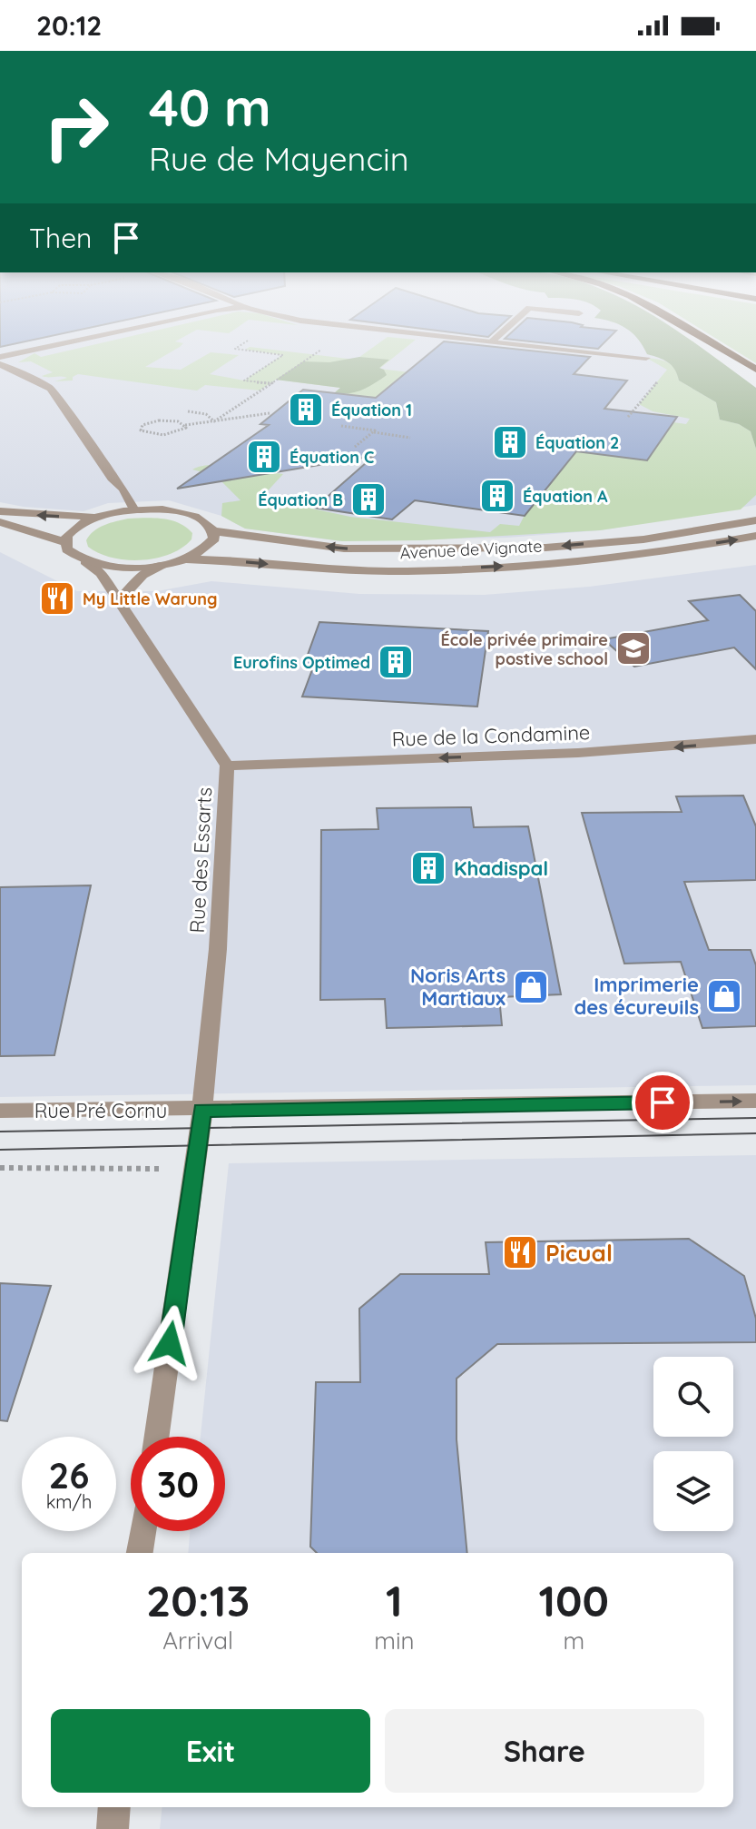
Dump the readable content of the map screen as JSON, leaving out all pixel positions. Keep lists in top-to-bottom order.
{
  "streets": {
    "street": [
      "Avenue de Vignate",
      "Rue de la Condamine",
      "Rue des Essarts",
      "Rue Pré Cornu"
    ]
  },
  "crossings": [
    ["Rue de la Condamine", "Rue des Essarts"],
    ["Rue des Essarts", "Rue Pré Cornu"]
  ],
  "one_way": ["Rue de la Condamine", "Rue Pré Cornu"],
  "places": {
    "building": [
      "Équation 1",
      "Équation 2",
      "Équation C",
      "Équation A",
      "Équation B",
      "Eurofins Optimed",
      "Khadispal"
    ],
    "restaurant": ["My Little Warung", "Picual"],
    "school or university": ["École privée primaire postive school"],
    "shop": ["Noris Arts Martiaux", "Imprimerie des écureuils"]
  },
  "page": {
    "status": "20:12",
    "turn": ["40 m", "Rue de Mayencin"],
    "then": "Then",
    "speed": "26 km/h",
    "limit": "30",
    "eta": [
      "20:13",
      "Arrival",
      "1",
      "min",
      "100",
      "m"
    ],
    "buttons": ["Exit", "Share"]
  }
}
